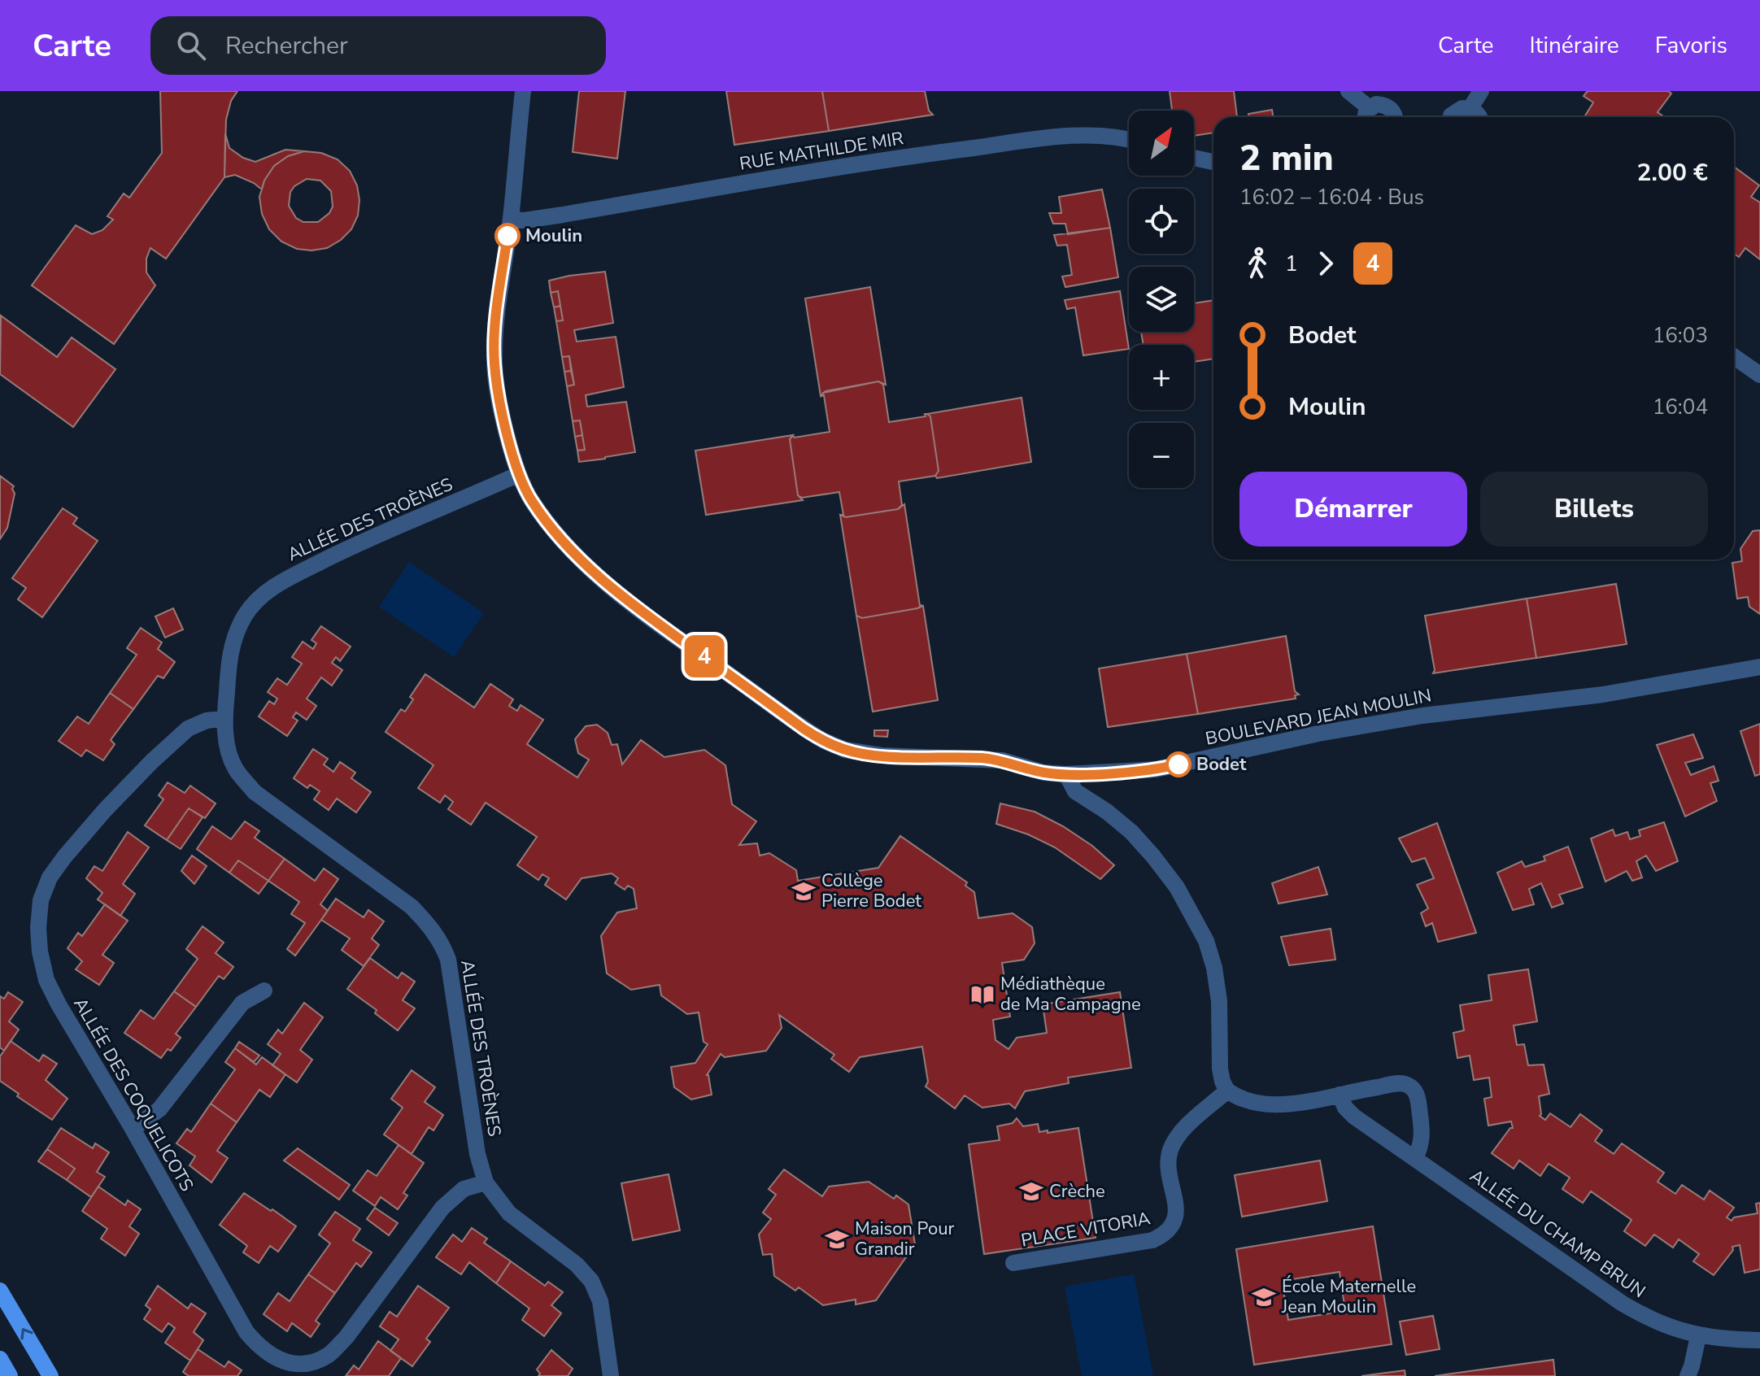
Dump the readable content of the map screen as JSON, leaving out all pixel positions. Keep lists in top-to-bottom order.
{
  "streets": {
    "street": [
      "RUE MATHILDE MIR",
      "ALLÉE DES TROÈNES",
      "BOULEVARD JEAN MOULIN",
      "ALLÉE DES COQUELICOTS",
      "PLACE VITORIA",
      "ALLÉE DU CHAMP BRUN"
    ]
  },
  "crossings": [
    ["RUE MATHILDE MIR", "BOULEVARD JEAN MOULIN"],
    ["ALLÉE DES TROÈNES", "BOULEVARD JEAN MOULIN"],
    ["ALLÉE DES TROÈNES", "ALLÉE DES COQUELICOTS"]
  ],
  "places": {
    "other": ["Moulin", "Bodet"],
    "school or university": [
      "Collège Pierre Bodet",
      "Crèche",
      "Maison Pour Grandir",
      "École Maternelle Jean Moulin"
    ],
    "library": ["Médiathèque de Ma Campagne"]
  },
  "lines": ["bus line 4"],
  "north": "top right",
  "page": {
    "header": "Carte",
    "search": "Rechercher",
    "nav": ["Carte", "Itinéraire", "Favoris"],
    "on_map": "4",
    "map_buttons": ["+", "−"],
    "heading": ["2 min", "16:02 – 16:04 · Bus", "2.00 €"],
    "legs": ["1", "4"],
    "list": [
      {
        "name": "Bodet",
        "value": "16:03"
      },
      {
        "name": "Moulin",
        "value": "16:04"
      }
    ],
    "buttons": ["Démarrer", "Billets"]
  }
}
